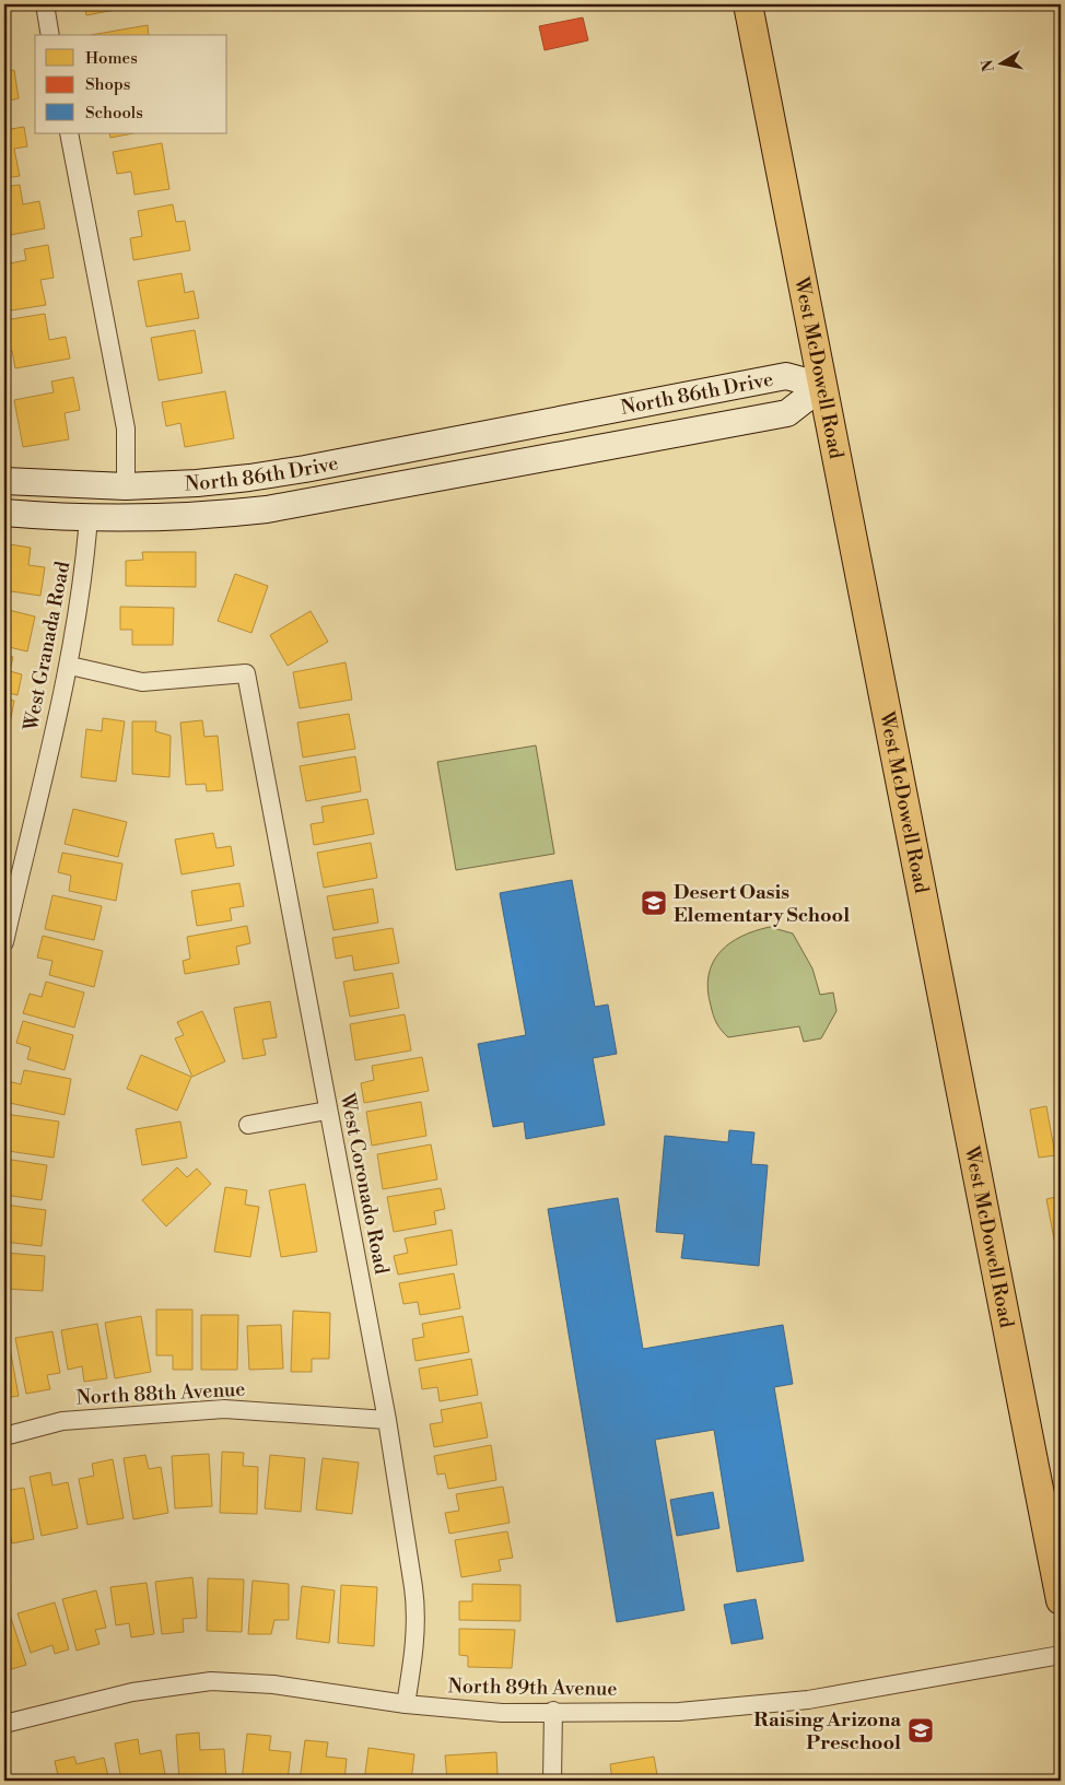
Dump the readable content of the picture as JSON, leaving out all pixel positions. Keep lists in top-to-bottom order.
{
  "streets": {
    "main road": ["West McDowell Road"],
    "street": [
      "North 86th Drive",
      "West Granada Road",
      "West Coronado Road",
      "North 88th Avenue",
      "North 89th Avenue"
    ]
  },
  "crossings": [
    ["West McDowell Road", "North 86th Drive"],
    ["North 86th Drive", "West Granada Road"],
    ["West Granada Road", "West Coronado Road"],
    ["West Coronado Road", "North 88th Avenue"],
    ["West Coronado Road", "North 89th Avenue"]
  ],
  "places": {
    "school or university": ["Desert Oasis Elementary School", "Raising Arizona Preschool"]
  },
  "legend": ["Homes", "Shops", "Schools"],
  "north": "left"
}
